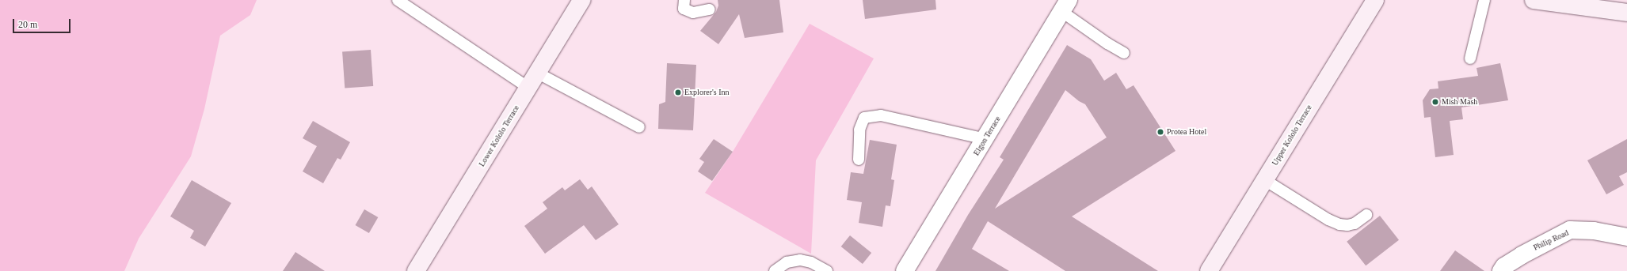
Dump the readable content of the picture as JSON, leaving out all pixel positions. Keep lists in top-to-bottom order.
{
  "streets": {
    "main road": ["Upper Kololo Terrace", "Lower Kololo Terrace"],
    "street": ["Elgon Terrace", "Philip Road"]
  },
  "places": ["Explorer's Inn", "Mish Mash", "Protea Hotel"],
  "scale_bar": "20 m"
}
